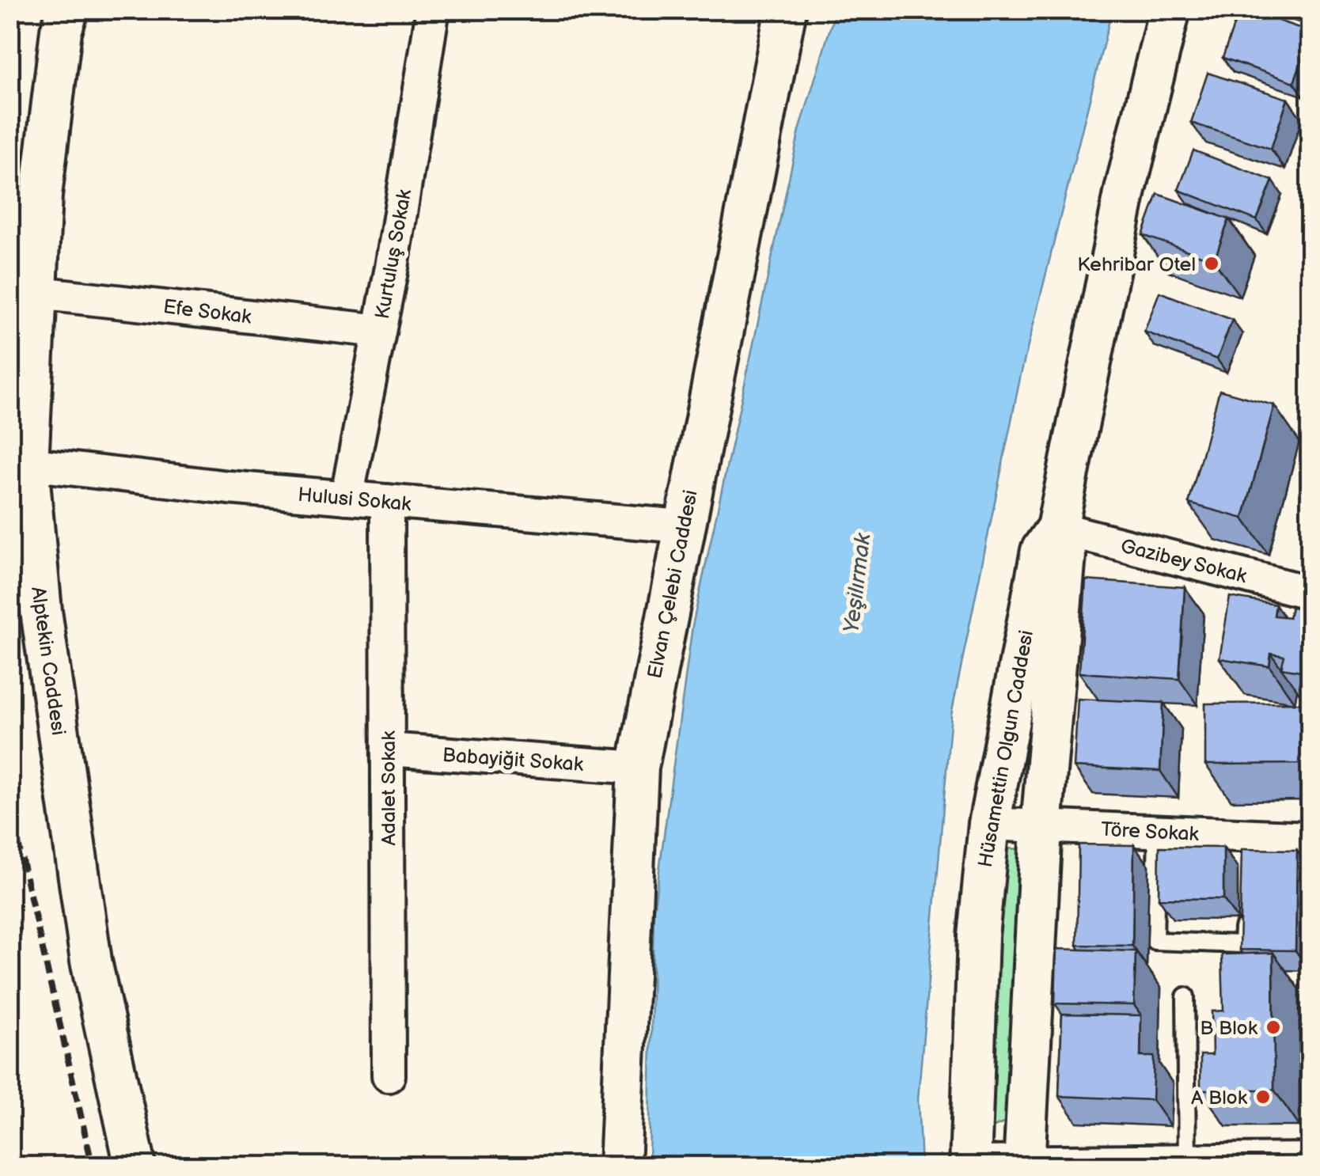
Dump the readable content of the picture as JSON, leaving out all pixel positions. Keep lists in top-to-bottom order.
{
  "streets": {
    "street": [
      "Kurtuluş Sokak",
      "Efe Sokak",
      "Hulusi Sokak",
      "Gazibey Sokak",
      "Elvan Çelebi Caddesi",
      "Alptekin Caddesi",
      "Hüsamettin Olgun Caddesi",
      "Babayiğit Sokak",
      "Adalet Sokak",
      "Töre Sokak"
    ]
  },
  "crossings": [
    ["Kurtuluş Sokak", "Efe Sokak"],
    ["Kurtuluş Sokak", "Hulusi Sokak"],
    ["Efe Sokak", "Alptekin Caddesi"],
    ["Hulusi Sokak", "Elvan Çelebi Caddesi"],
    ["Hulusi Sokak", "Alptekin Caddesi"],
    ["Hulusi Sokak", "Adalet Sokak"],
    ["Gazibey Sokak", "Hüsamettin Olgun Caddesi"],
    ["Elvan Çelebi Caddesi", "Babayiğit Sokak"],
    ["Hüsamettin Olgun Caddesi", "Töre Sokak"],
    ["Babayiğit Sokak", "Adalet Sokak"]
  ],
  "water": ["Yeşilırmak"],
  "places": ["Kehribar Otel", "B Blok", "A Blok"]
}
